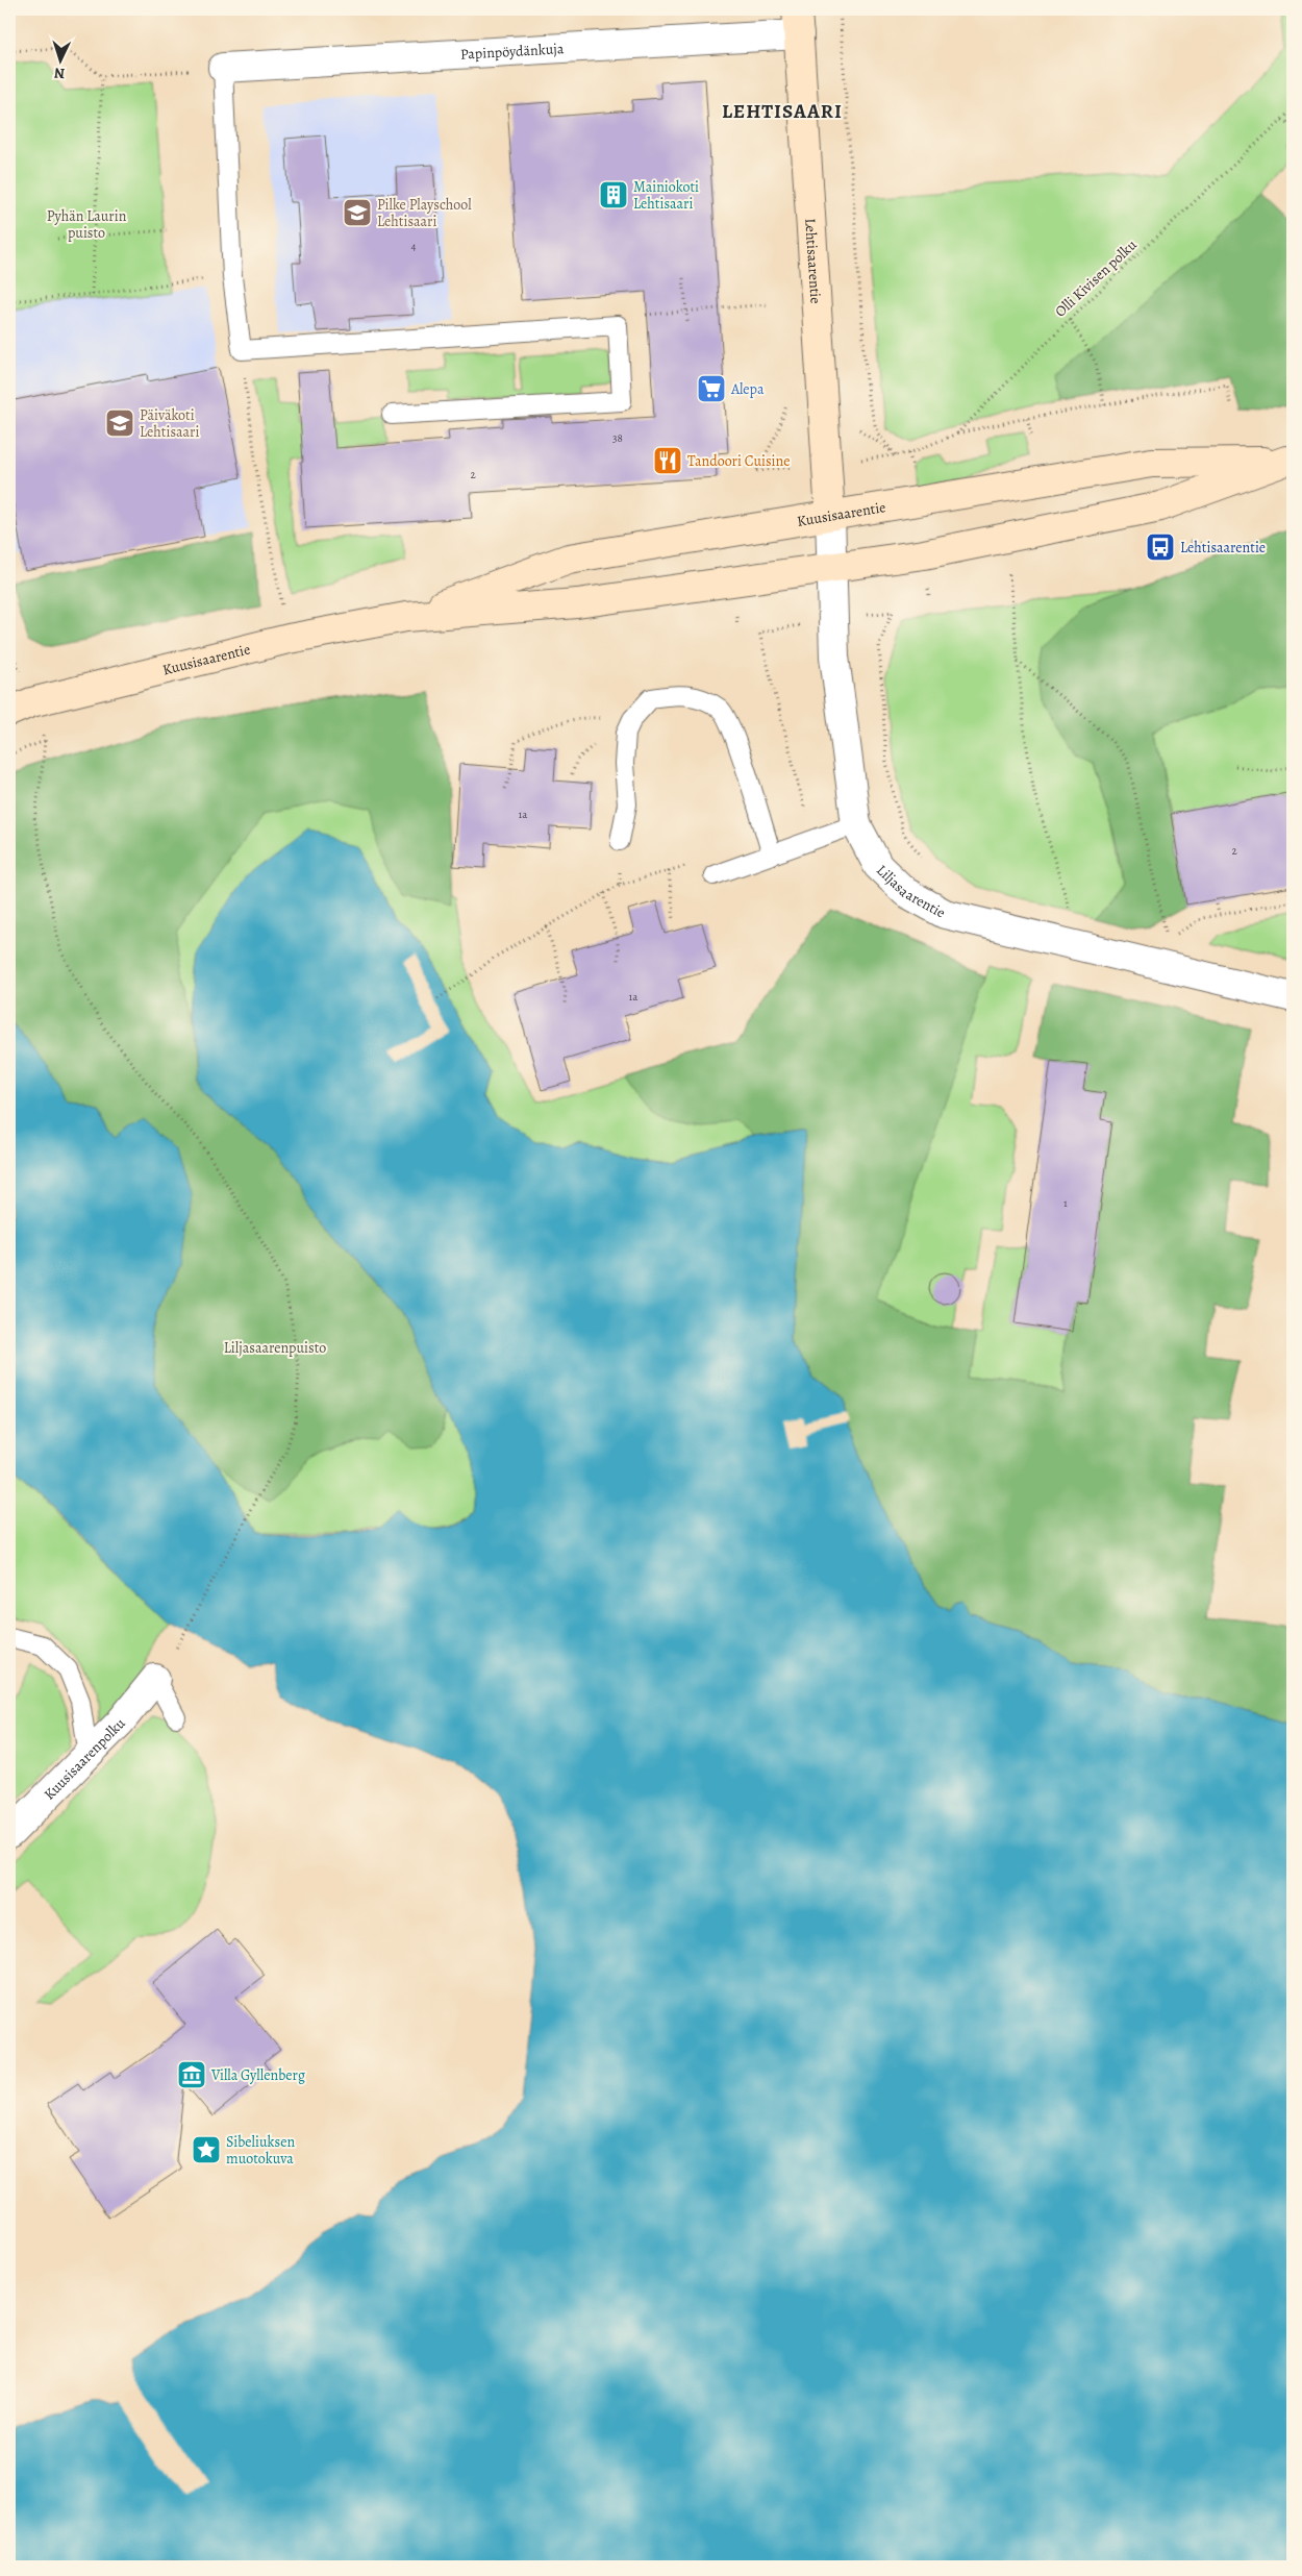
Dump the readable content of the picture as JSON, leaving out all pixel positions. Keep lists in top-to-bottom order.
{
  "streets": {
    "main road": ["Lehtisaarentie", "Kuusisaarentie"],
    "street": ["Papinpöydänkuja", "Liljasaarentie", "Kuusisaarenpolku"],
    "path": ["Olli Kivisen polku"]
  },
  "crossings": [
    ["Papinpöydänkuja", "Lehtisaarentie"],
    ["Lehtisaarentie", "Kuusisaarentie"],
    ["Lehtisaarentie", "Liljasaarentie"],
    ["Kuusisaarentie", "Liljasaarentie"]
  ],
  "districts": ["LEHTISAARI"],
  "parks": ["Pyhän Laurin puisto", "Liljasaarenpuisto"],
  "places": {
    "building": ["Mainiokoti Lehtisaari"],
    "school or university": ["Pilke Playschool Lehtisaari", "Päiväkoti Lehtisaari"],
    "supermarket": ["Alepa"],
    "restaurant": ["Tandoori Cuisine"],
    "bus stop": ["Lehtisaarentie"],
    "museum": ["Villa Gyllenberg"],
    "place": ["Sibeliuksen muotokuva"]
  },
  "house_numbers": [
    "4",
    "38",
    "2",
    "1a",
    "2",
    "1a",
    "1"
  ],
  "north": "bottom"
}
